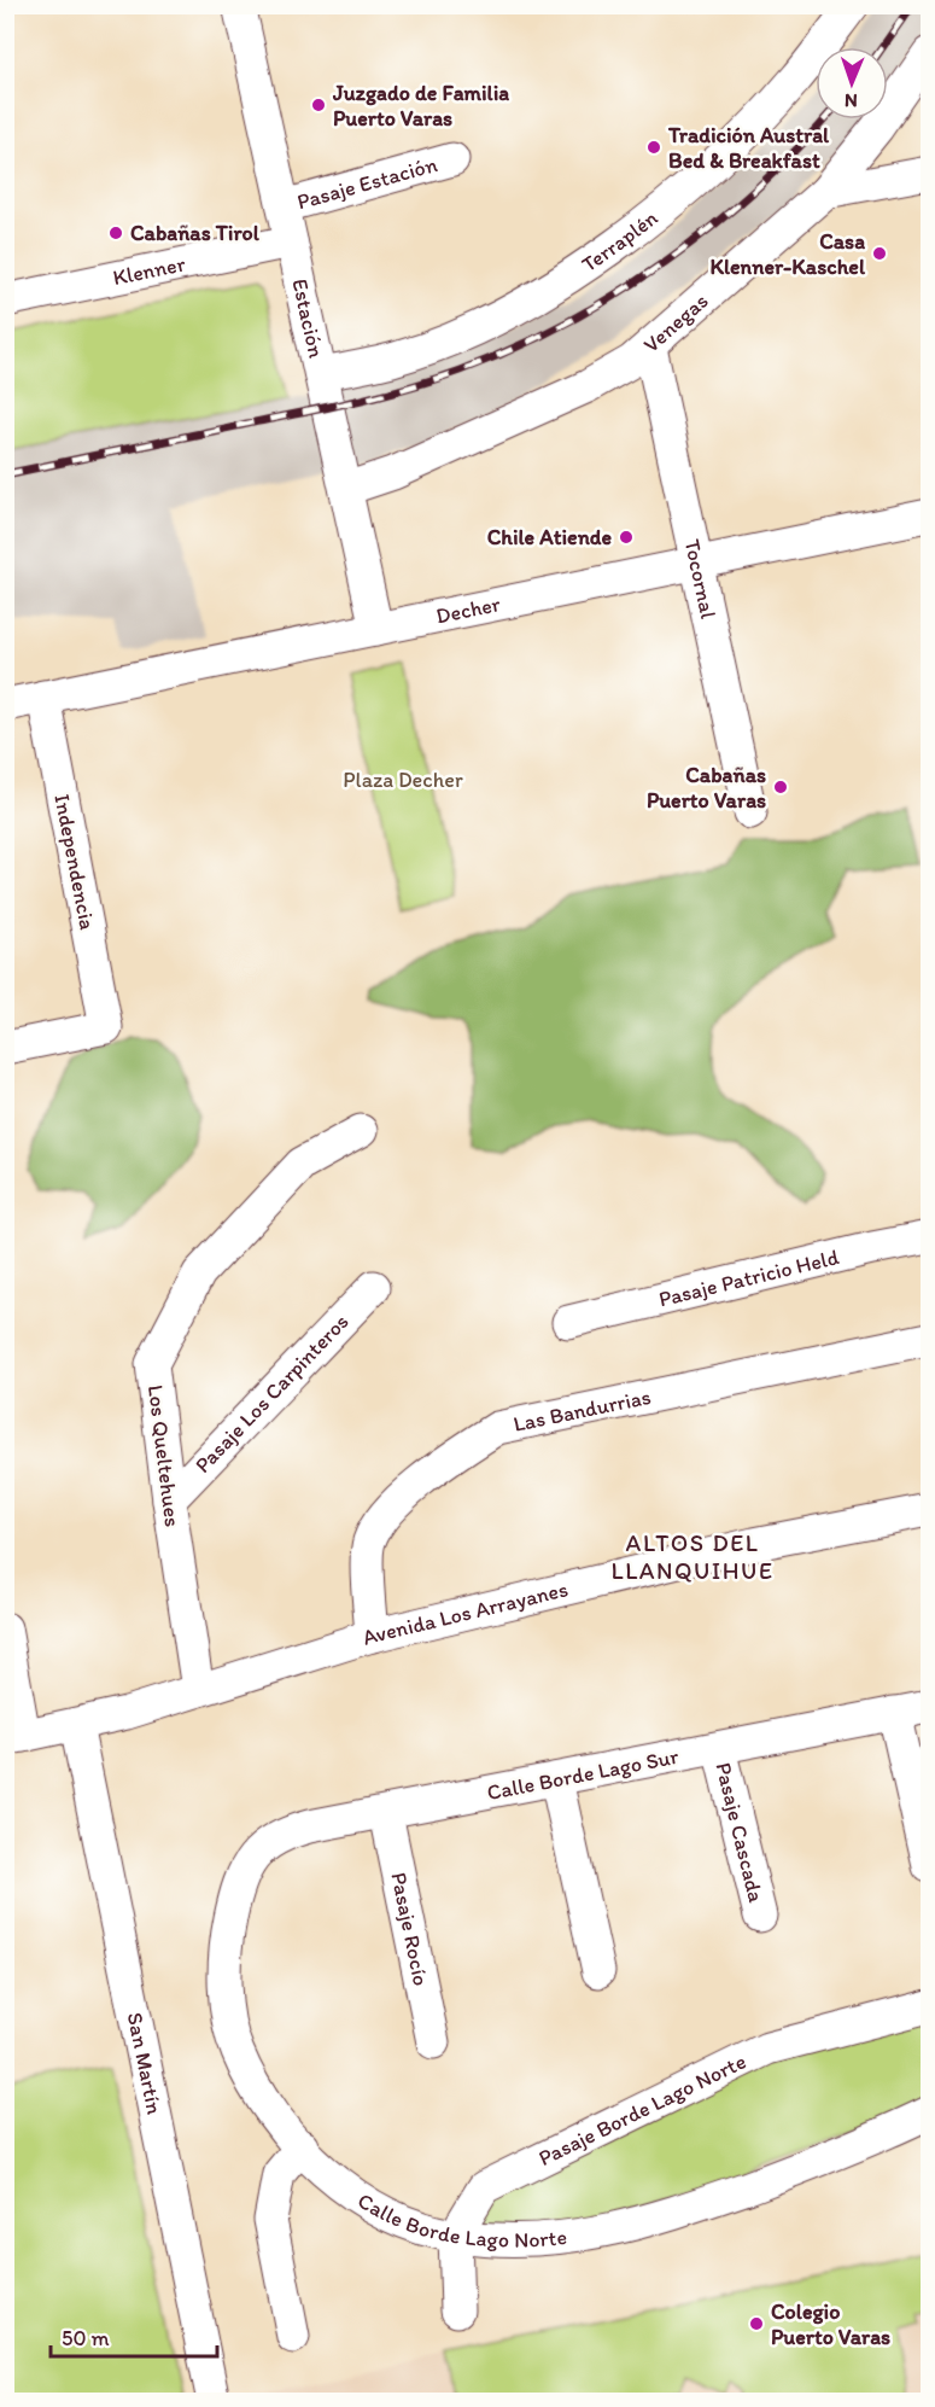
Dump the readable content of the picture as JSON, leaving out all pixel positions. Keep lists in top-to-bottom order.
{
  "streets": {
    "street": [
      "Pasaje Estación",
      "Terraplén",
      "Klenner",
      "Estación",
      "Venegas",
      "Tocornal",
      "Decher",
      "Independencia",
      "Pasaje Patricio Held",
      "Pasaje Los Carpinteros",
      "Las Bandurrias",
      "Los Queltehues",
      "Avenida Los Arrayanes",
      "Calle Borde Lago Sur",
      "Pasaje Cascada",
      "Pasaje Rocío",
      "San Martín",
      "Pasaje Borde Lago Norte",
      "Calle Borde Lago Norte"
    ]
  },
  "crossings": [
    ["Pasaje Estación", "Estación"],
    ["Terraplén", "Estación"],
    ["Klenner", "Estación"],
    ["Estación", "Venegas"],
    ["Estación", "Decher"],
    ["Venegas", "Tocornal"],
    ["Tocornal", "Decher"],
    ["Decher", "Independencia"],
    ["Pasaje Los Carpinteros", "Los Queltehues"],
    ["Las Bandurrias", "Avenida Los Arrayanes"],
    ["Los Queltehues", "Avenida Los Arrayanes"],
    ["Avenida Los Arrayanes", "San Martín"],
    ["Calle Borde Lago Sur", "Pasaje Cascada"],
    ["Calle Borde Lago Sur", "Pasaje Rocío"],
    ["Calle Borde Lago Sur", "Calle Borde Lago Norte"],
    ["Pasaje Borde Lago Norte", "Calle Borde Lago Norte"]
  ],
  "districts": ["ALTOS DEL LLANQUIHUE"],
  "parks": ["Plaza Decher"],
  "places": [
    "Juzgado de Familia Puerto Varas",
    "Tradición Austral Bed & Breakfast",
    "Cabañas Tirol",
    "Casa Klenner-Kaschel",
    "Chile Atiende",
    "Cabañas Puerto Varas",
    "Colegio Puerto Varas"
  ],
  "scale_bar": "50 m",
  "north": "bottom"
}
